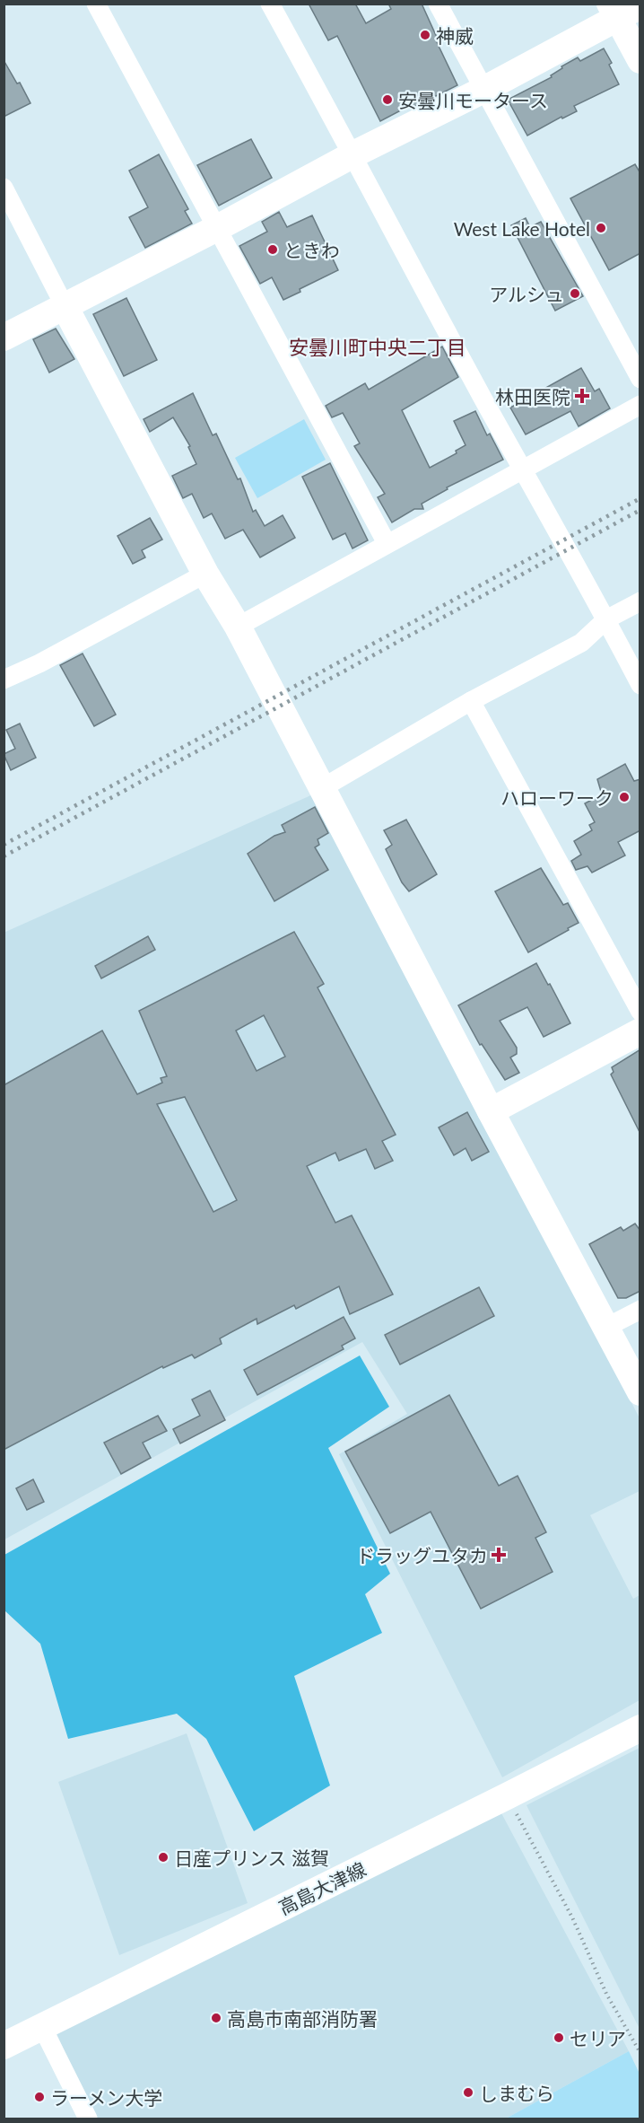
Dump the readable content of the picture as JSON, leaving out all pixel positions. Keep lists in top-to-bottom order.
{
  "streets": {
    "street": ["高島大津線"]
  },
  "districts": ["安曇川町中央二丁目"],
  "places": {
    "other": [
      "神威",
      "安曇川モータース",
      "West Lake Hotel",
      "ときわ",
      "アルシュ",
      "ハローワーク",
      "日産プリンス 滋賀",
      "高島市南部消防署",
      "セリア",
      "しまむら",
      "ラーメン大学"
    ],
    "health": ["林田医院", "ドラッグユタカ"]
  }
}
